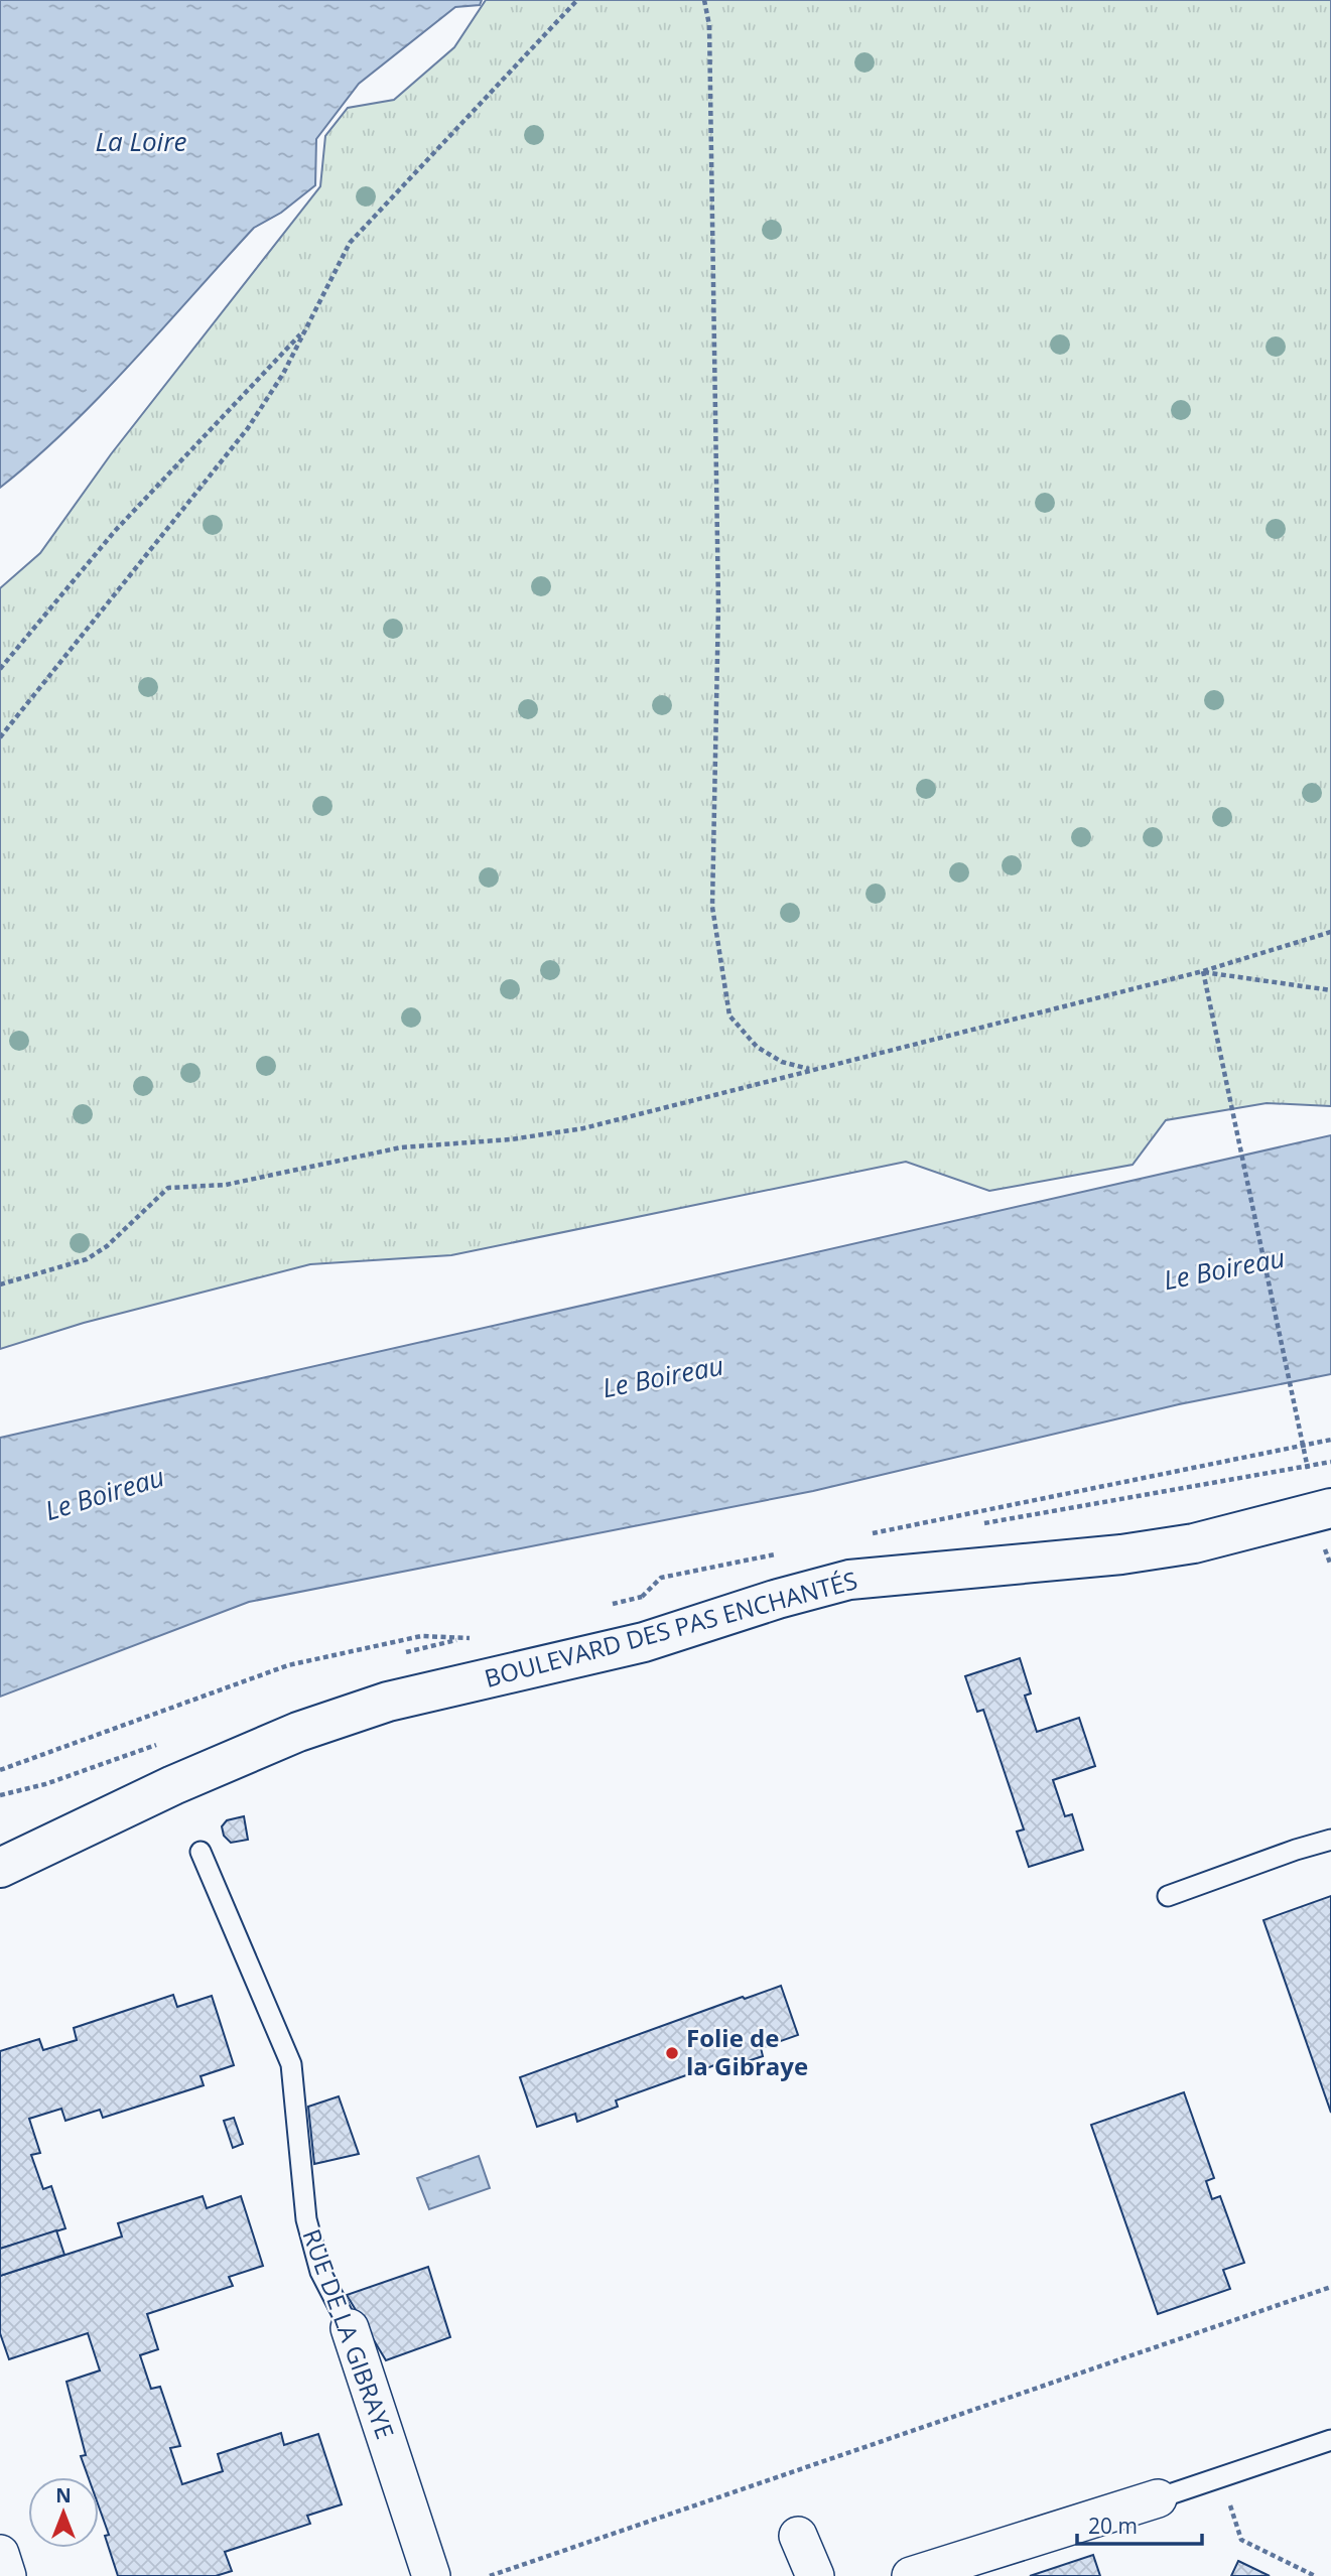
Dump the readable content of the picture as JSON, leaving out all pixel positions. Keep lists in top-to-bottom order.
{
  "streets": {
    "main road": ["BOULEVARD DES PAS ENCHANTÉS"],
    "street": ["RUE DE LA GIBRAYE"]
  },
  "water": ["La Loire", "Le Boireau"],
  "places": ["Folie de la Gibraye"],
  "scale_bar": "20 m",
  "north": "top"
}
